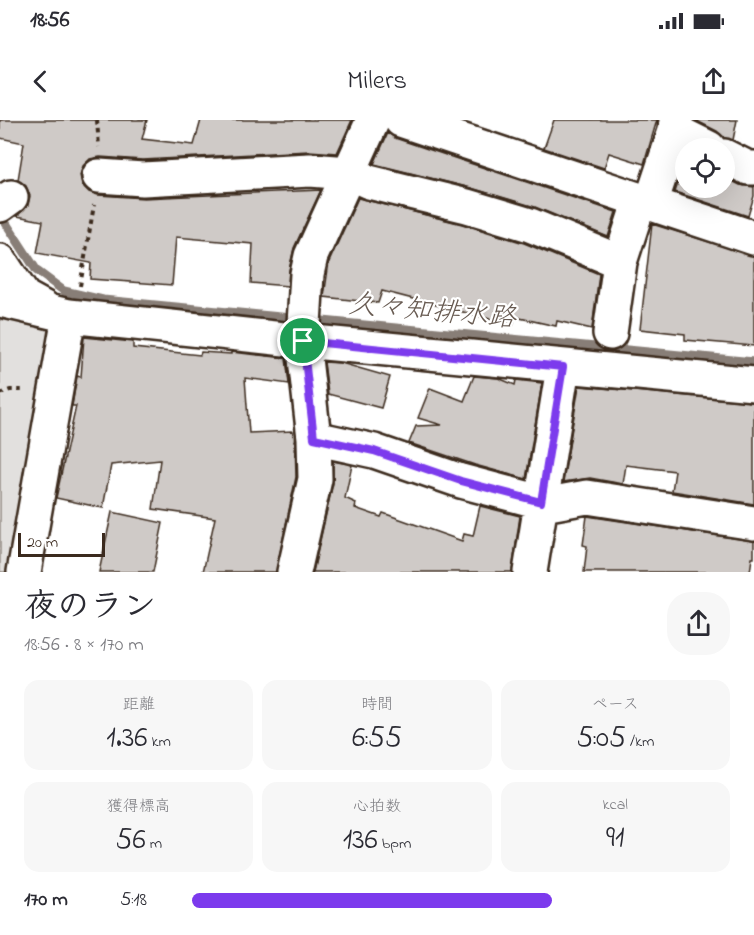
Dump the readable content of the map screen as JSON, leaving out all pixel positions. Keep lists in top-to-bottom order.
{
  "water": ["久々知排水路"],
  "scale_bar": "20 m",
  "page": {
    "status": "18:56",
    "header": "Milers",
    "scale": "20 m",
    "heading": ["夜のラン", "18:56 · 8 × 170 m"],
    "stats": [
      ["距離", "1.36 km"],
      ["時間", "6:55"],
      ["ペース", "5:05 /km"],
      ["獲得標高", "56 m"],
      ["心拍数", "136 bpm"],
      ["kcal", "91"]
    ],
    "list": [
      {
        "name": "170 m",
        "note": "5:18"
      }
    ]
  }
}
